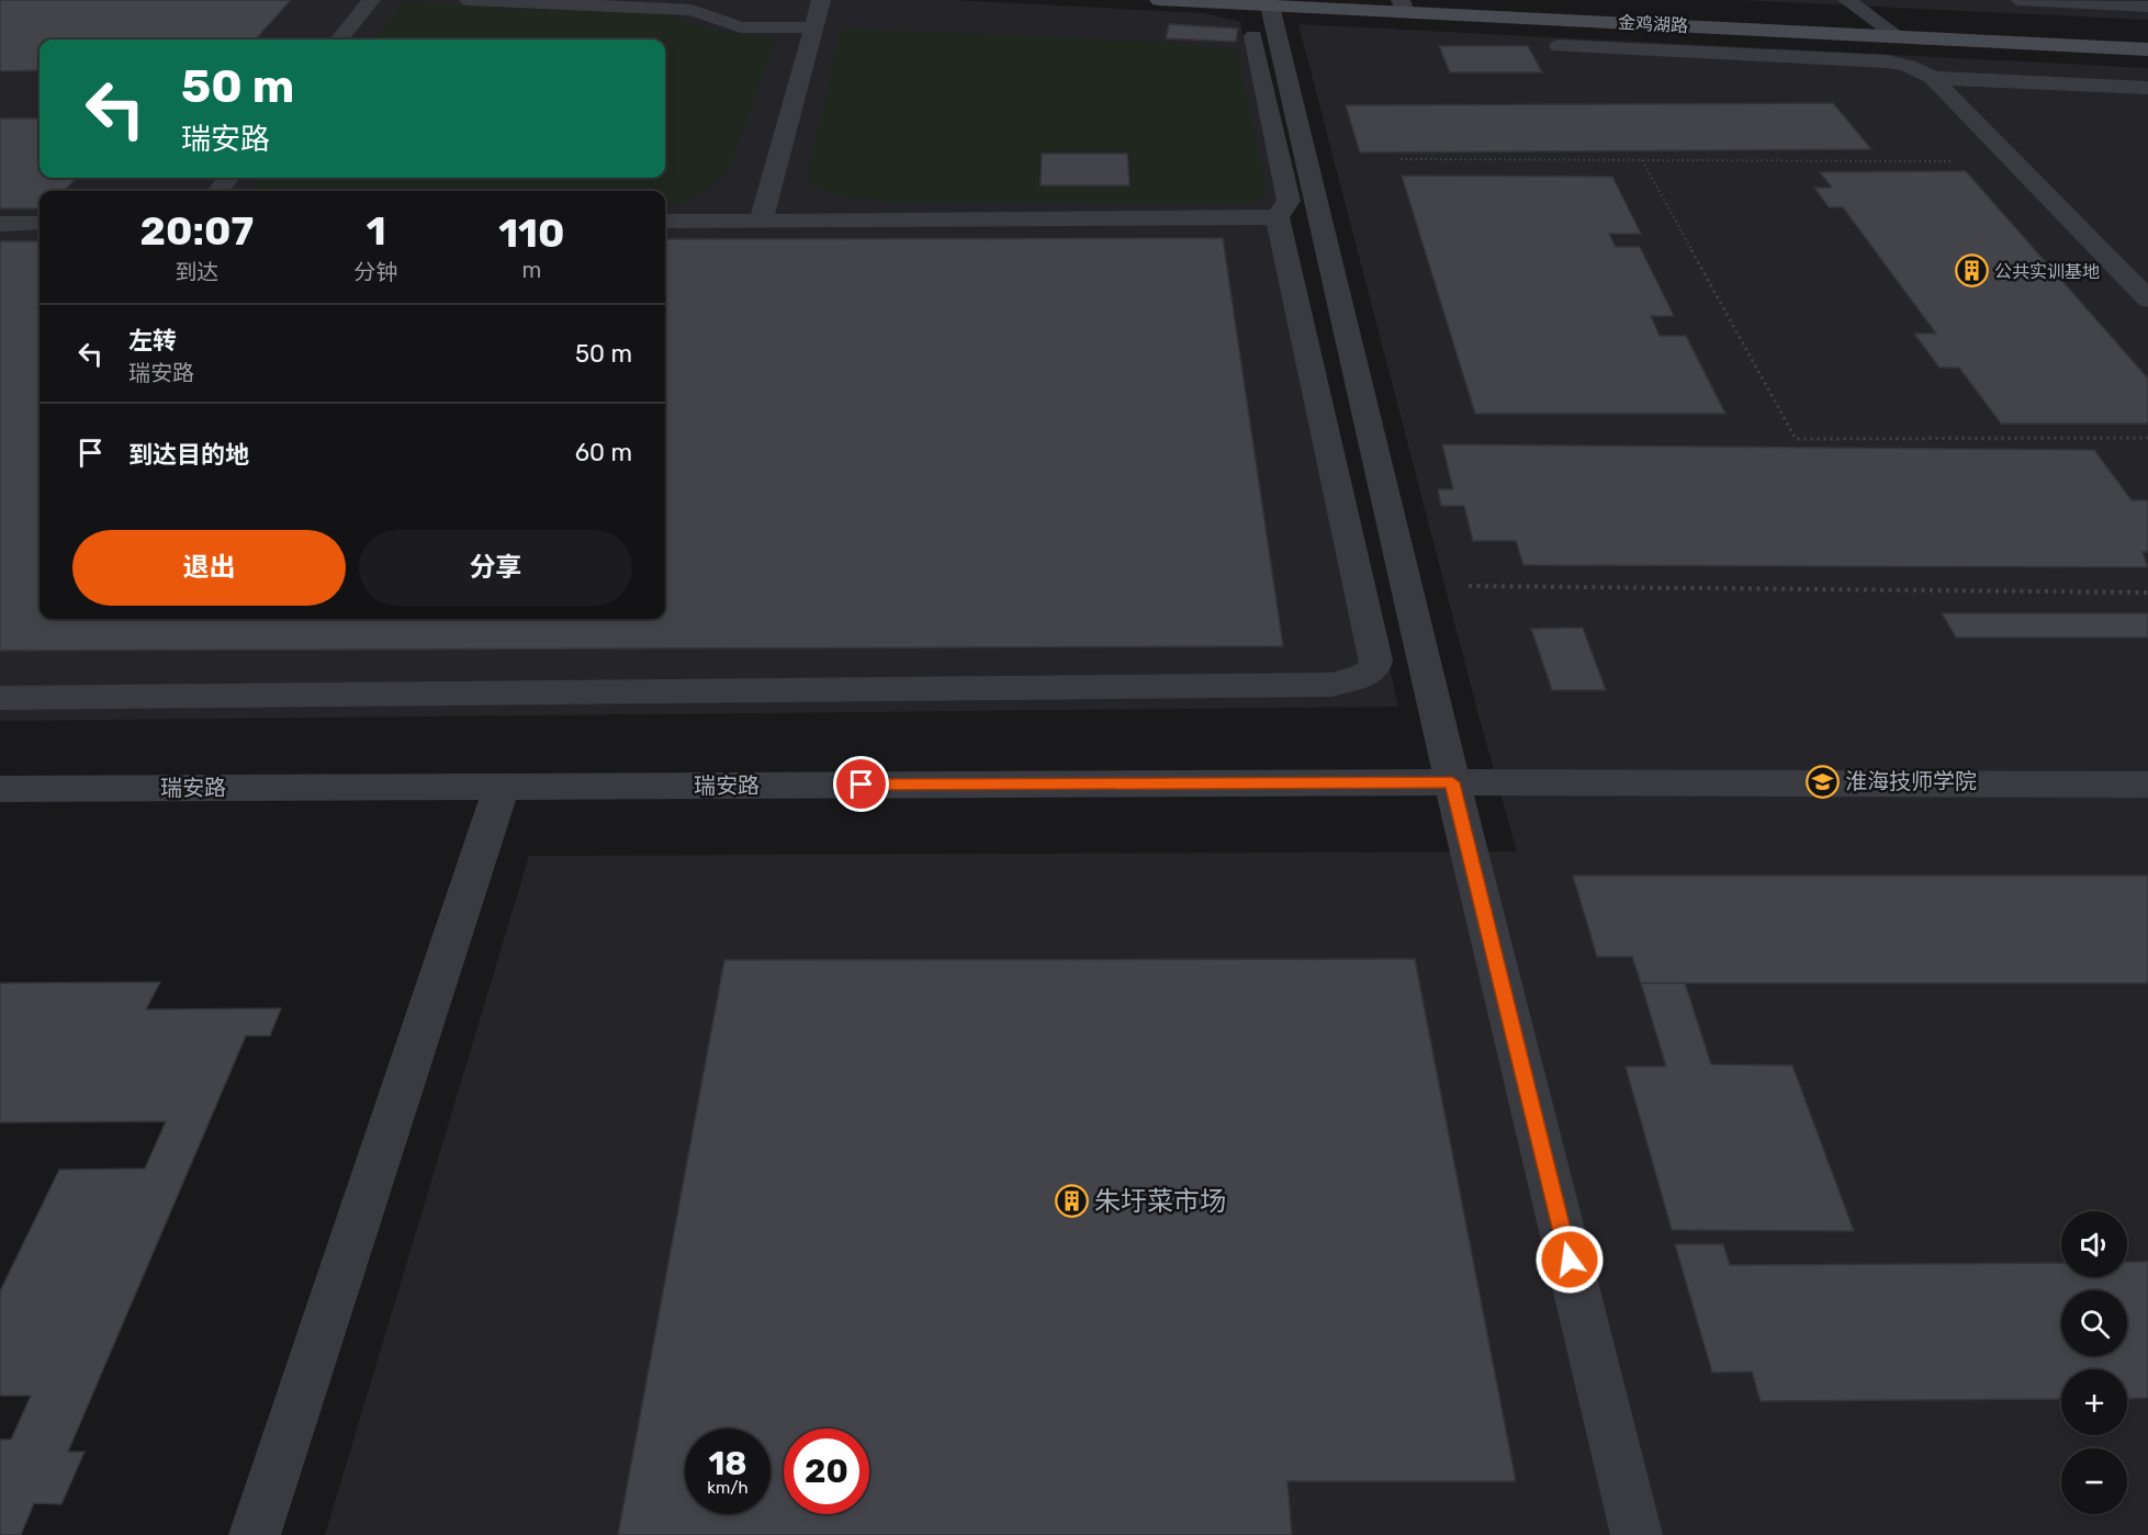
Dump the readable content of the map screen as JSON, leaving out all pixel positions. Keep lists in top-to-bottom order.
{
  "streets": {
    "street": ["金鸡湖路", "瑞安路"]
  },
  "places": {
    "building": ["公共实训基地", "朱圩菜市场"],
    "school or university": ["淮海技师学院"]
  },
  "page": {
    "turn": ["50 m", "瑞安路"],
    "eta": [
      "20:07",
      "到达",
      "1",
      "分钟",
      "110",
      "m"
    ],
    "list": [
      {
        "name": "左转",
        "note": "瑞安路",
        "value": "50 m"
      },
      {
        "name": "到达目的地",
        "value": "60 m"
      }
    ],
    "buttons": ["退出", "分享"],
    "map_buttons": ["+", "−"],
    "speed": "18 km/h",
    "limit": "20"
  }
}
